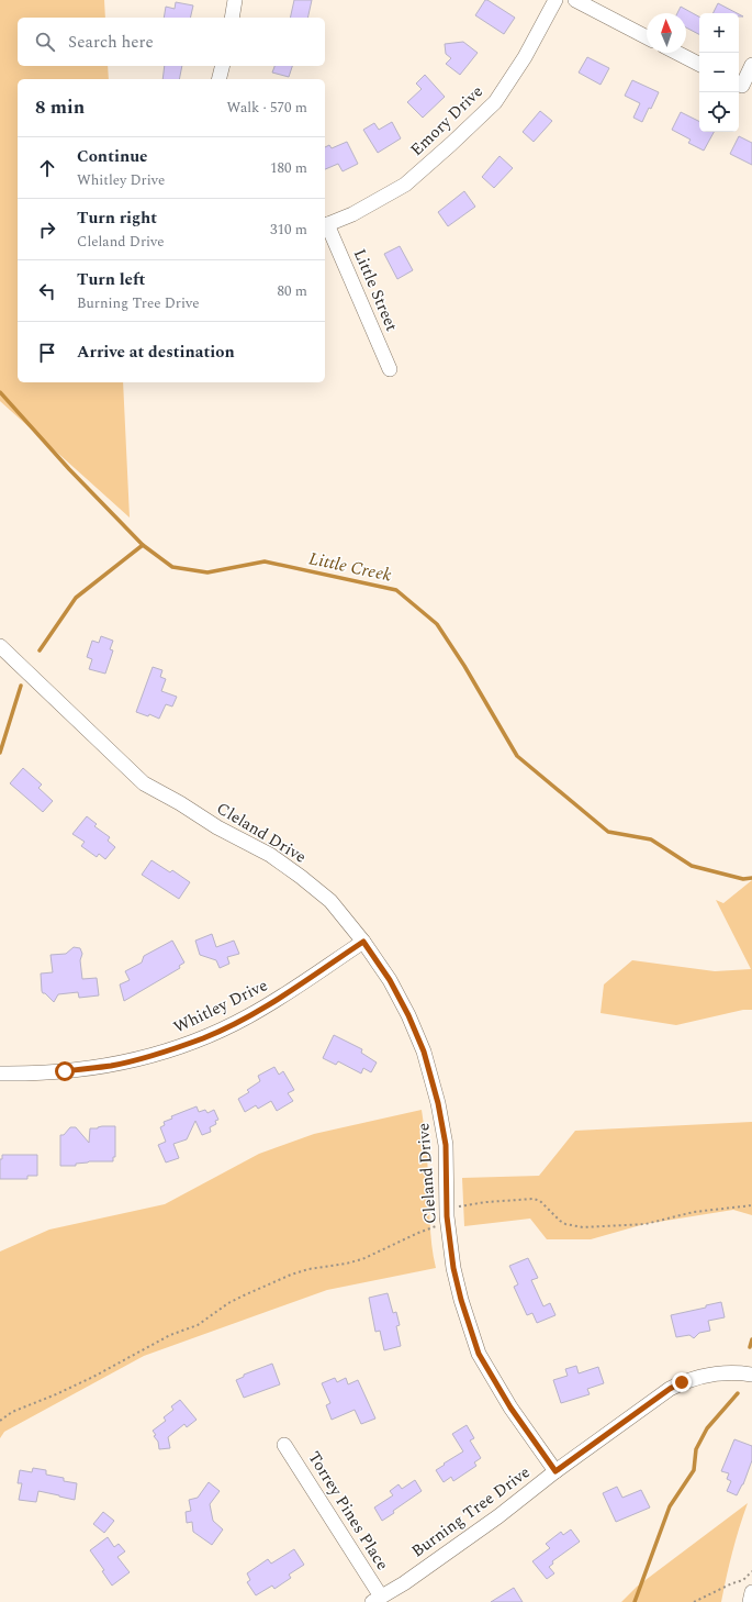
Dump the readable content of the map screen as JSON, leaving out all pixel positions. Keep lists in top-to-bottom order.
{
  "streets": {
    "street": [
      "Emory Drive",
      "Little Street",
      "Cleland Drive",
      "Whitley Drive",
      "Torrey Pines Place",
      "Burning Tree Drive"
    ]
  },
  "crossings": [
    ["Emory Drive", "Little Street"],
    ["Cleland Drive", "Whitley Drive"],
    ["Cleland Drive", "Burning Tree Drive"],
    ["Torrey Pines Place", "Burning Tree Drive"]
  ],
  "water": ["Little Creek"],
  "north": "top",
  "page": {
    "map_buttons": ["+", "−"],
    "search": "Search here",
    "heading": ["8 min", "Walk · 570 m"],
    "list": [
      ["Continue", "Whitley Drive", "180 m"],
      ["Turn right", "Cleland Drive", "310 m"],
      ["Turn left", "Burning Tree Drive", "80 m"],
      "Arrive at destination"
    ]
  }
}
